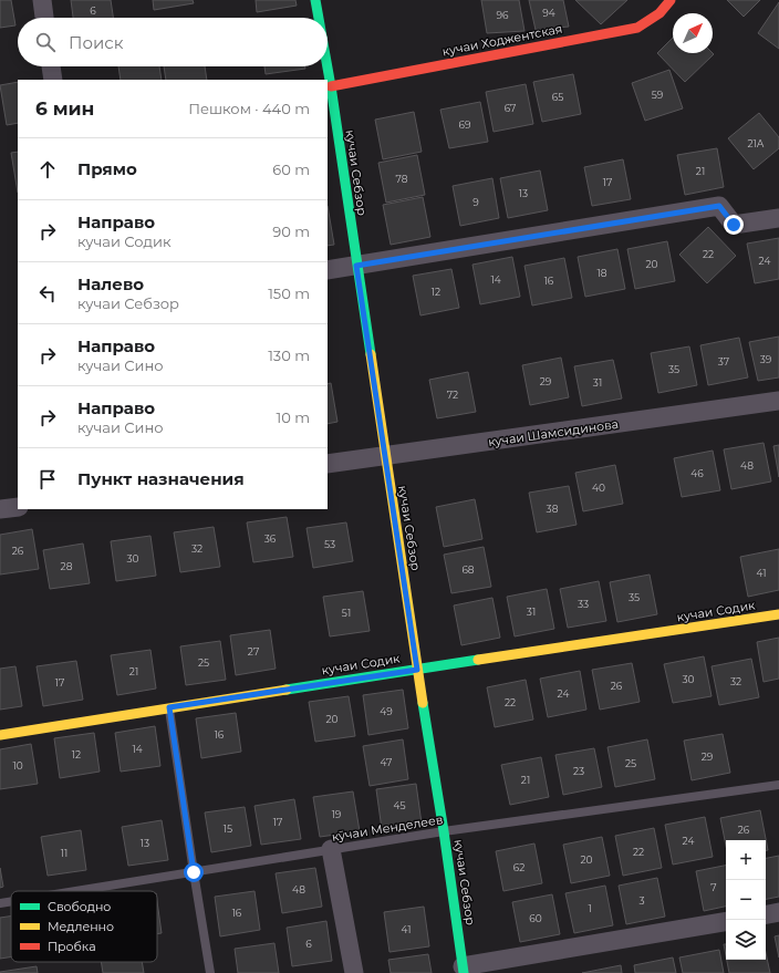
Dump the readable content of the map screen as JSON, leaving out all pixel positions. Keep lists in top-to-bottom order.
{
  "streets": {
    "main road": ["кучаи Ходжентская", "кучаи Себзор", "кучаи Содик"],
    "street": ["кучаи Шамсидинова"],
    "lane": ["кӯчаи Менделеев"]
  },
  "crossings": [
    ["кучаи Ходжентская", "кучаи Себзор"],
    ["кучаи Себзор", "кучаи Шамсидинова"],
    ["кучаи Себзор", "кучаи Содик"],
    ["кучаи Себзор", "кӯчаи Менделеев"]
  ],
  "house_numbers": [
    "6",
    "94",
    "96",
    "59",
    "65",
    "67",
    "69",
    "21А",
    "21",
    "78",
    "17",
    "13",
    "9",
    "22",
    "24",
    "20",
    "18",
    "14",
    "16",
    "12",
    "39",
    "37",
    "35",
    "29",
    "31",
    "72",
    "48",
    "46",
    "40",
    "38",
    "36",
    "53",
    "32",
    "26",
    "30",
    "28",
    "68",
    "41",
    "35",
    "33",
    "31",
    "51",
    "27",
    "25",
    "21",
    "30",
    "32",
    "17",
    "26",
    "24",
    "22",
    "49",
    "20",
    "16",
    "14",
    "12",
    "29",
    "47",
    "25",
    "10",
    "23",
    "21",
    "45",
    "19",
    "17",
    "15",
    "26",
    "24",
    "13",
    "22",
    "11",
    "20",
    "62",
    "7",
    "48",
    "3",
    "1",
    "16",
    "60",
    "41",
    "6"
  ],
  "legend": ["Свободно", "Медленно", "Пробка"],
  "north": "top right",
  "page": {
    "search": "Поиск",
    "heading": ["6 мин", "Пешком · 440 m"],
    "list": [
      ["Прямо", "60 m"],
      ["Направо", "кучаи Содик", "90 m"],
      ["Налево", "кучаи Себзор", "150 m"],
      ["Направо", "кучаи Сино", "130 m"],
      ["Направо", "кучаи Сино", "10 m"],
      "Пункт назначения"
    ],
    "map_buttons": ["+", "−"]
  }
}
